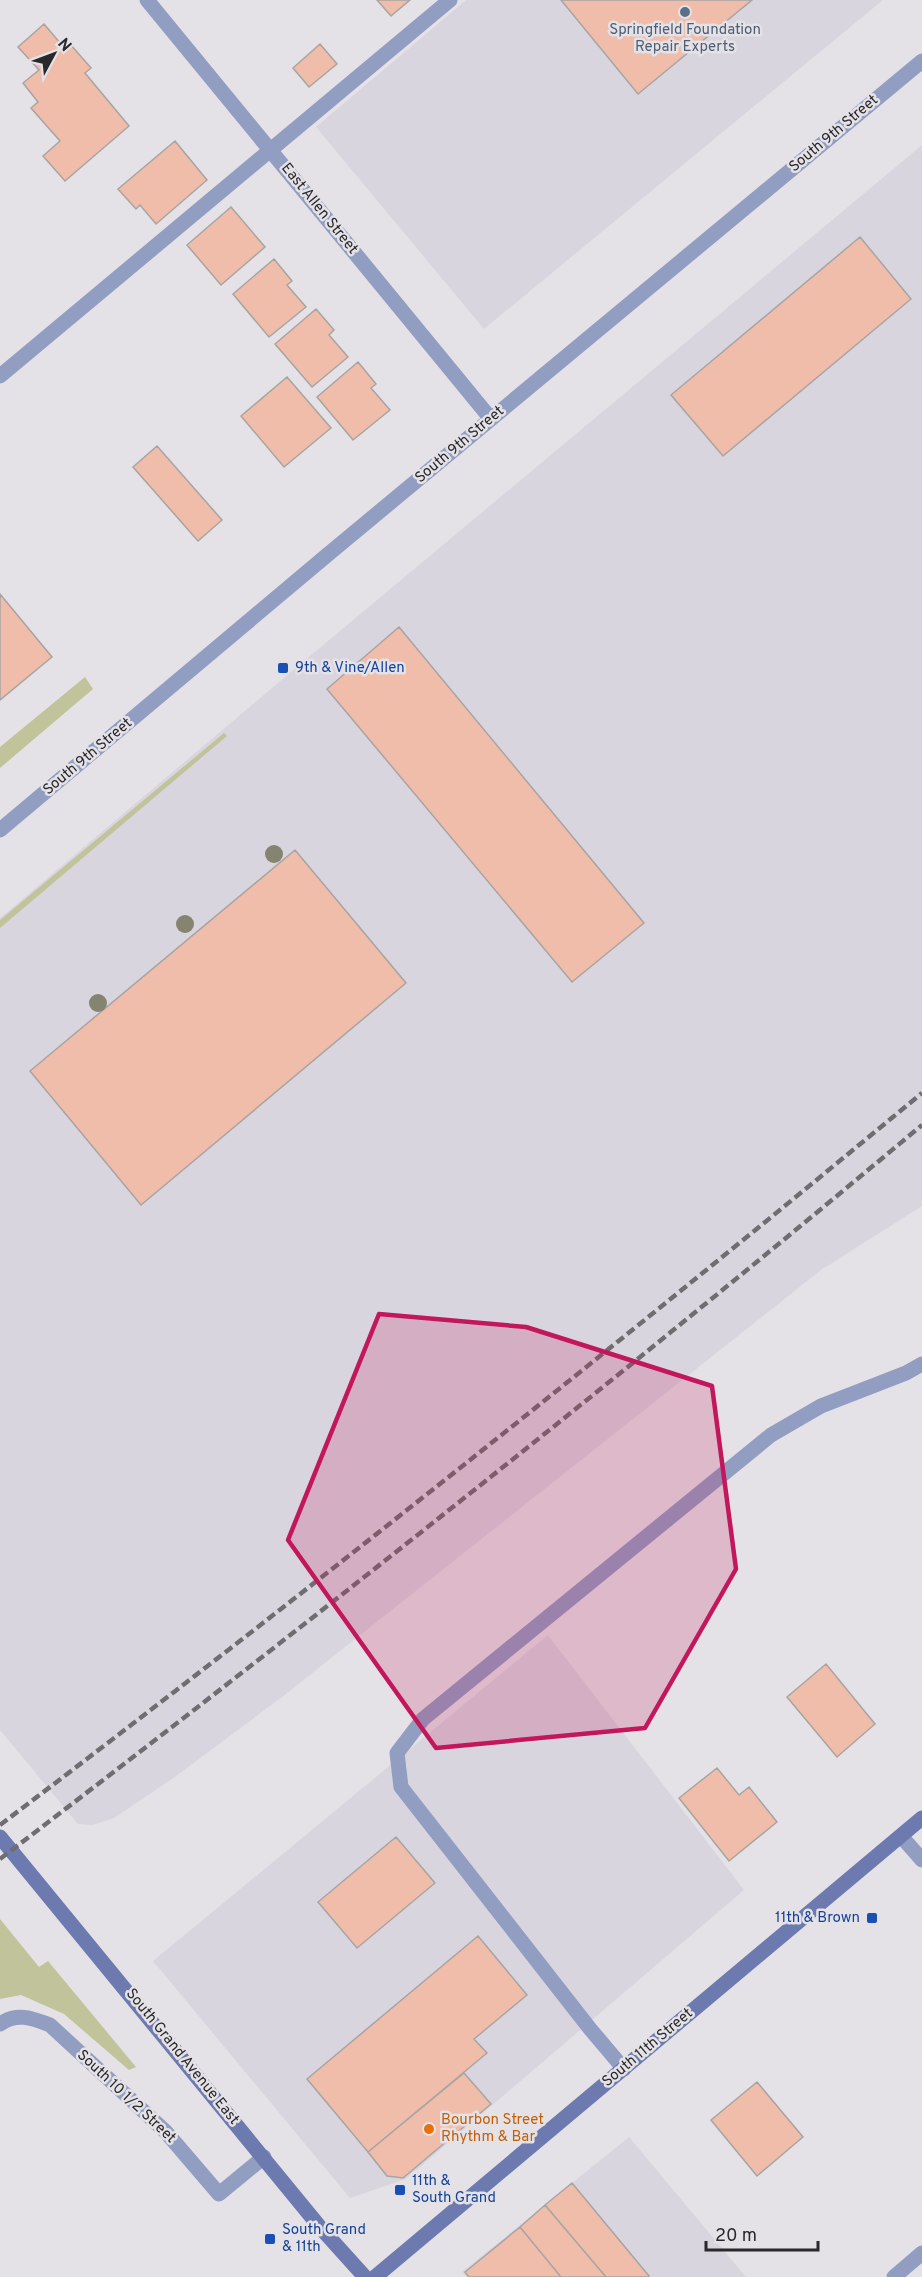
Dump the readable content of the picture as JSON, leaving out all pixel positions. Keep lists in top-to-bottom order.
{
  "streets": {
    "street": [
      "South 9th Street",
      "East Allen Street",
      "South 11th Street",
      "South Grand Avenue East",
      "South 10 1/2 Street"
    ]
  },
  "crossings": [
    ["South 9th Street", "East Allen Street"],
    ["South Grand Avenue East", "South 10 1/2 Street"]
  ],
  "places": {
    "other": ["Springfield Foundation Repair Experts", "Bourbon Street Rhythm & Bar"],
    "transit": [
      "9th & Vine/Allen",
      "11th & Brown",
      "11th & South Grand",
      "South Grand & 11th"
    ]
  },
  "scale_bar": "20 m",
  "north": "top right"
}
